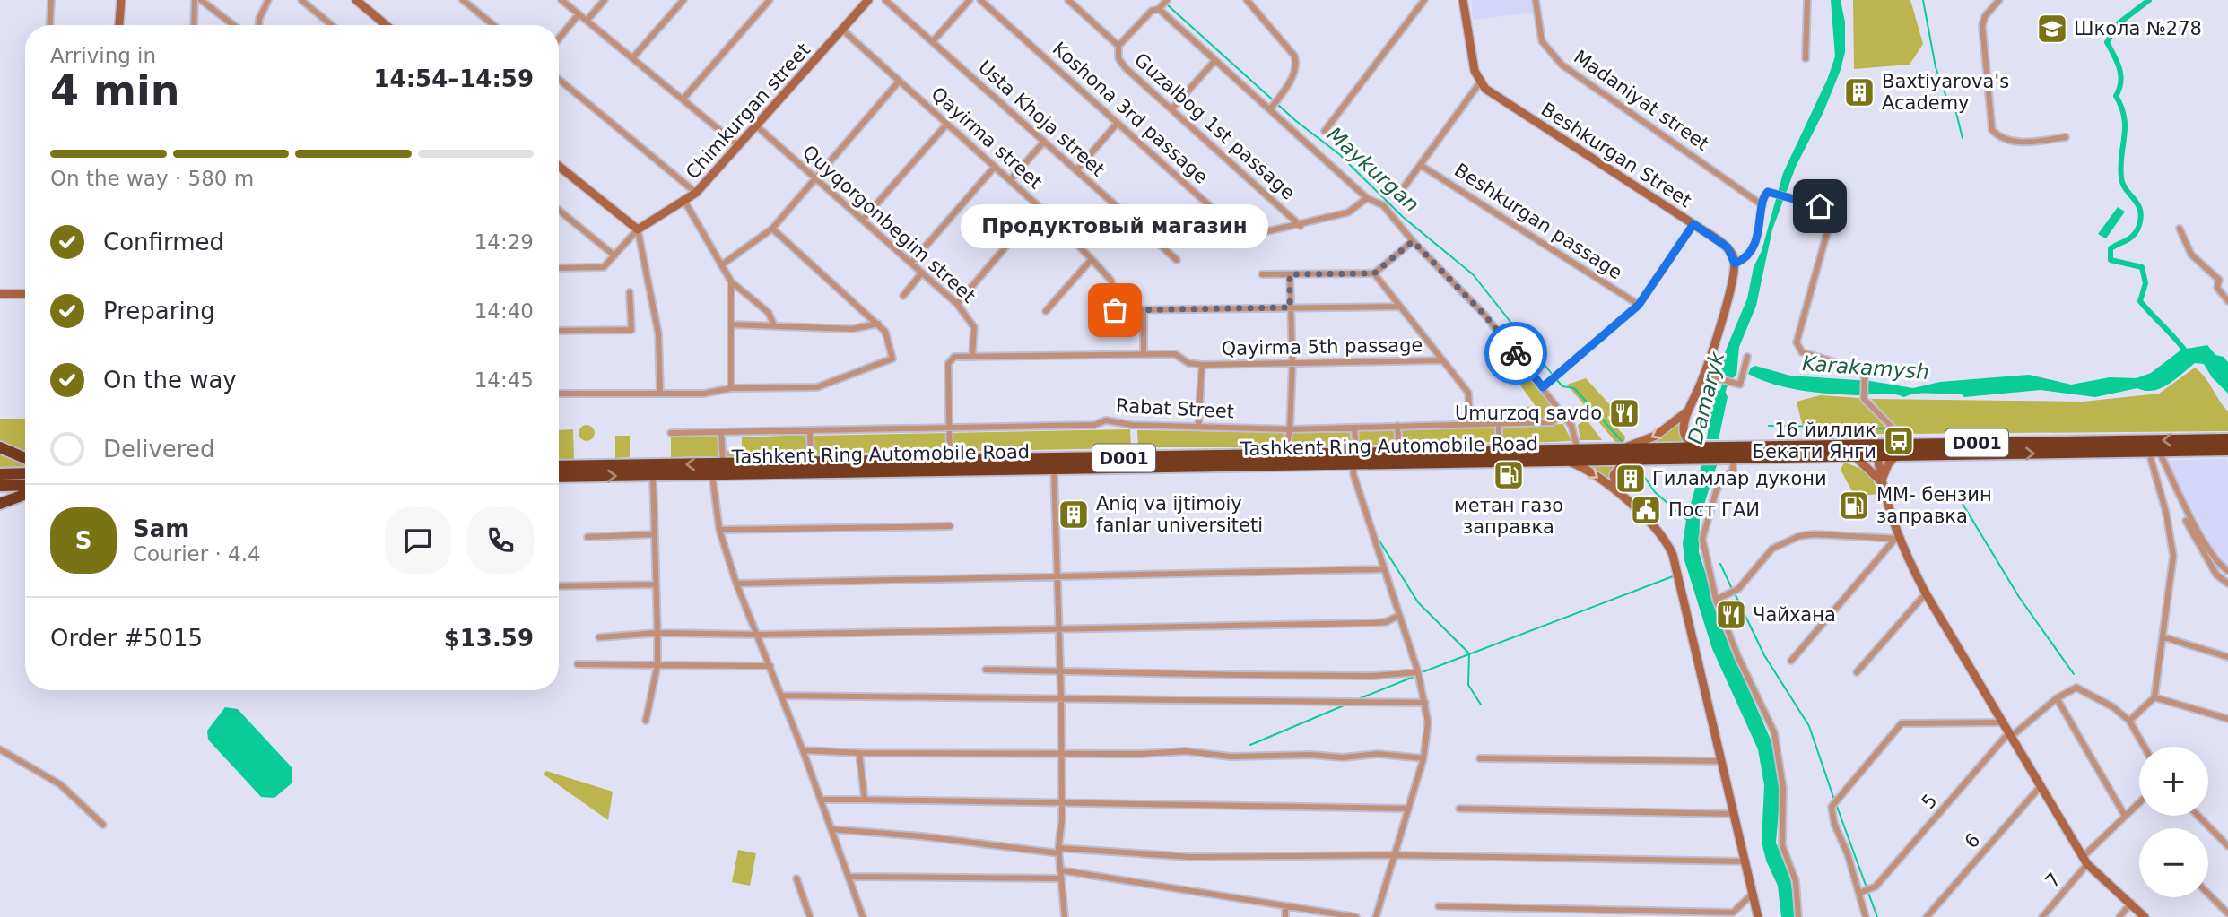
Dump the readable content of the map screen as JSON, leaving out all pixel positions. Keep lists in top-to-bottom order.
{
  "streets": {
    "highway": ["D001", "Tashkent Ring Automobile Road"],
    "main road": ["Chimkurgan street", "Beshkurgan Street"],
    "street": [
      "Madaniyat street",
      "Koshona 3rd passage",
      "Usta Khoja street",
      "Guzalbog 1st passage",
      "Qayirma street",
      "Beshkurgan passage",
      "Quyqorgonbegim street",
      "Qayirma 5th passage",
      "Rabat Street",
      "5",
      "6",
      "7"
    ]
  },
  "crossings": [
    ["Chimkurgan street", "Qayirma street"],
    ["Chimkurgan street", "Quyqorgonbegim street"],
    ["Koshona 3rd passage", "Guzalbog 1st passage"]
  ],
  "water": ["Maykurgan", "Karakamysh", "Damaryk"],
  "places": {
    "school or university": ["Школа №278"],
    "building": ["Baxtiyarova's Academy", "Гиламлар дукони", "Aniq va ijtimoiy fanlar universiteti"],
    "other": ["Продуктовый магазин"],
    "restaurant": ["Umurzoq savdo", "Чайхана"],
    "bus stop": ["16 йиллик Бекати Янги"],
    "fuel station": ["метан газо заправка", "ММ- бензин заправка"],
    "public building": ["Пост ГАИ"]
  },
  "page": {
    "heading": ["4 min", "Arriving in", "14:54–14:59"],
    "panel": [
      "Sam",
      "Courier · 4.4",
      "Order #5015",
      "$13.59"
    ],
    "bar": "On the way · 580 m",
    "bubble": "Продуктовый магазин",
    "list": [
      ["Confirmed", "14:29"],
      ["Preparing", "14:40"],
      ["On the way", "14:45"],
      "Delivered"
    ],
    "round": "S",
    "map_buttons": ["+", "−"]
  }
}
